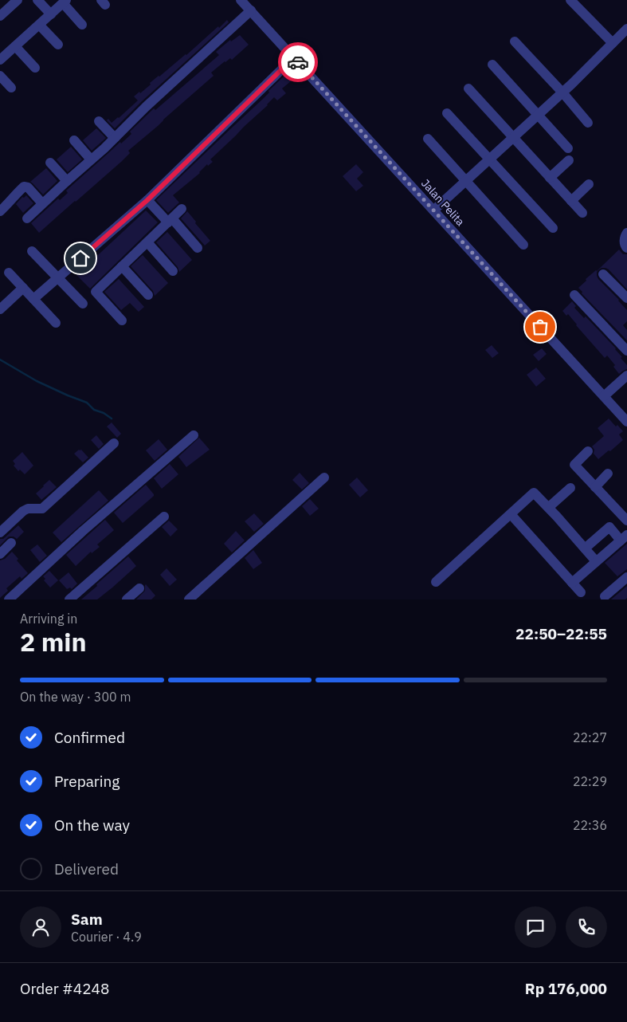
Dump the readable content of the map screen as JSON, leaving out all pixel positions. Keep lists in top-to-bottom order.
{
  "streets": {
    "street": ["Jalan Pelita"]
  },
  "page": {
    "heading": ["2 min", "Arriving in", "22:50–22:55"],
    "panel": [
      "Sam",
      "Courier · 4.9",
      "Order #4248",
      "Rp 176,000"
    ],
    "bar": "On the way · 300 m",
    "list": [
      ["Confirmed", "22:27"],
      ["Preparing", "22:29"],
      ["On the way", "22:36"],
      "Delivered"
    ]
  }
}
